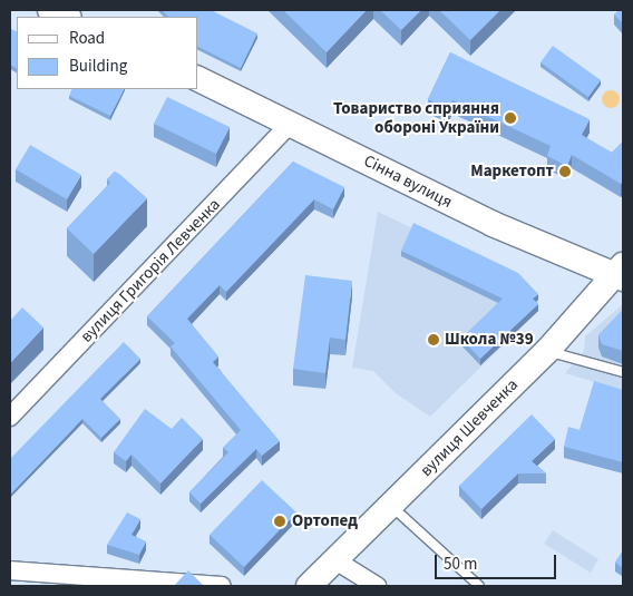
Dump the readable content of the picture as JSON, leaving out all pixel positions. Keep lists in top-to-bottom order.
{
  "streets": {
    "main road": ["Сінна вулиця", "вулиця Шевченка"],
    "street": ["вулиця Григорія Левченка"]
  },
  "crossings": [
    ["Сінна вулиця", "вулиця Григорія Левченка"],
    ["Сінна вулиця", "вулиця Шевченка"]
  ],
  "places": [
    "Товариство сприяння обороні України",
    "Маркетопт",
    "Школа №39",
    "Ортопед"
  ],
  "legend": ["Road", "Building"],
  "scale_bar": "50 m"
}
